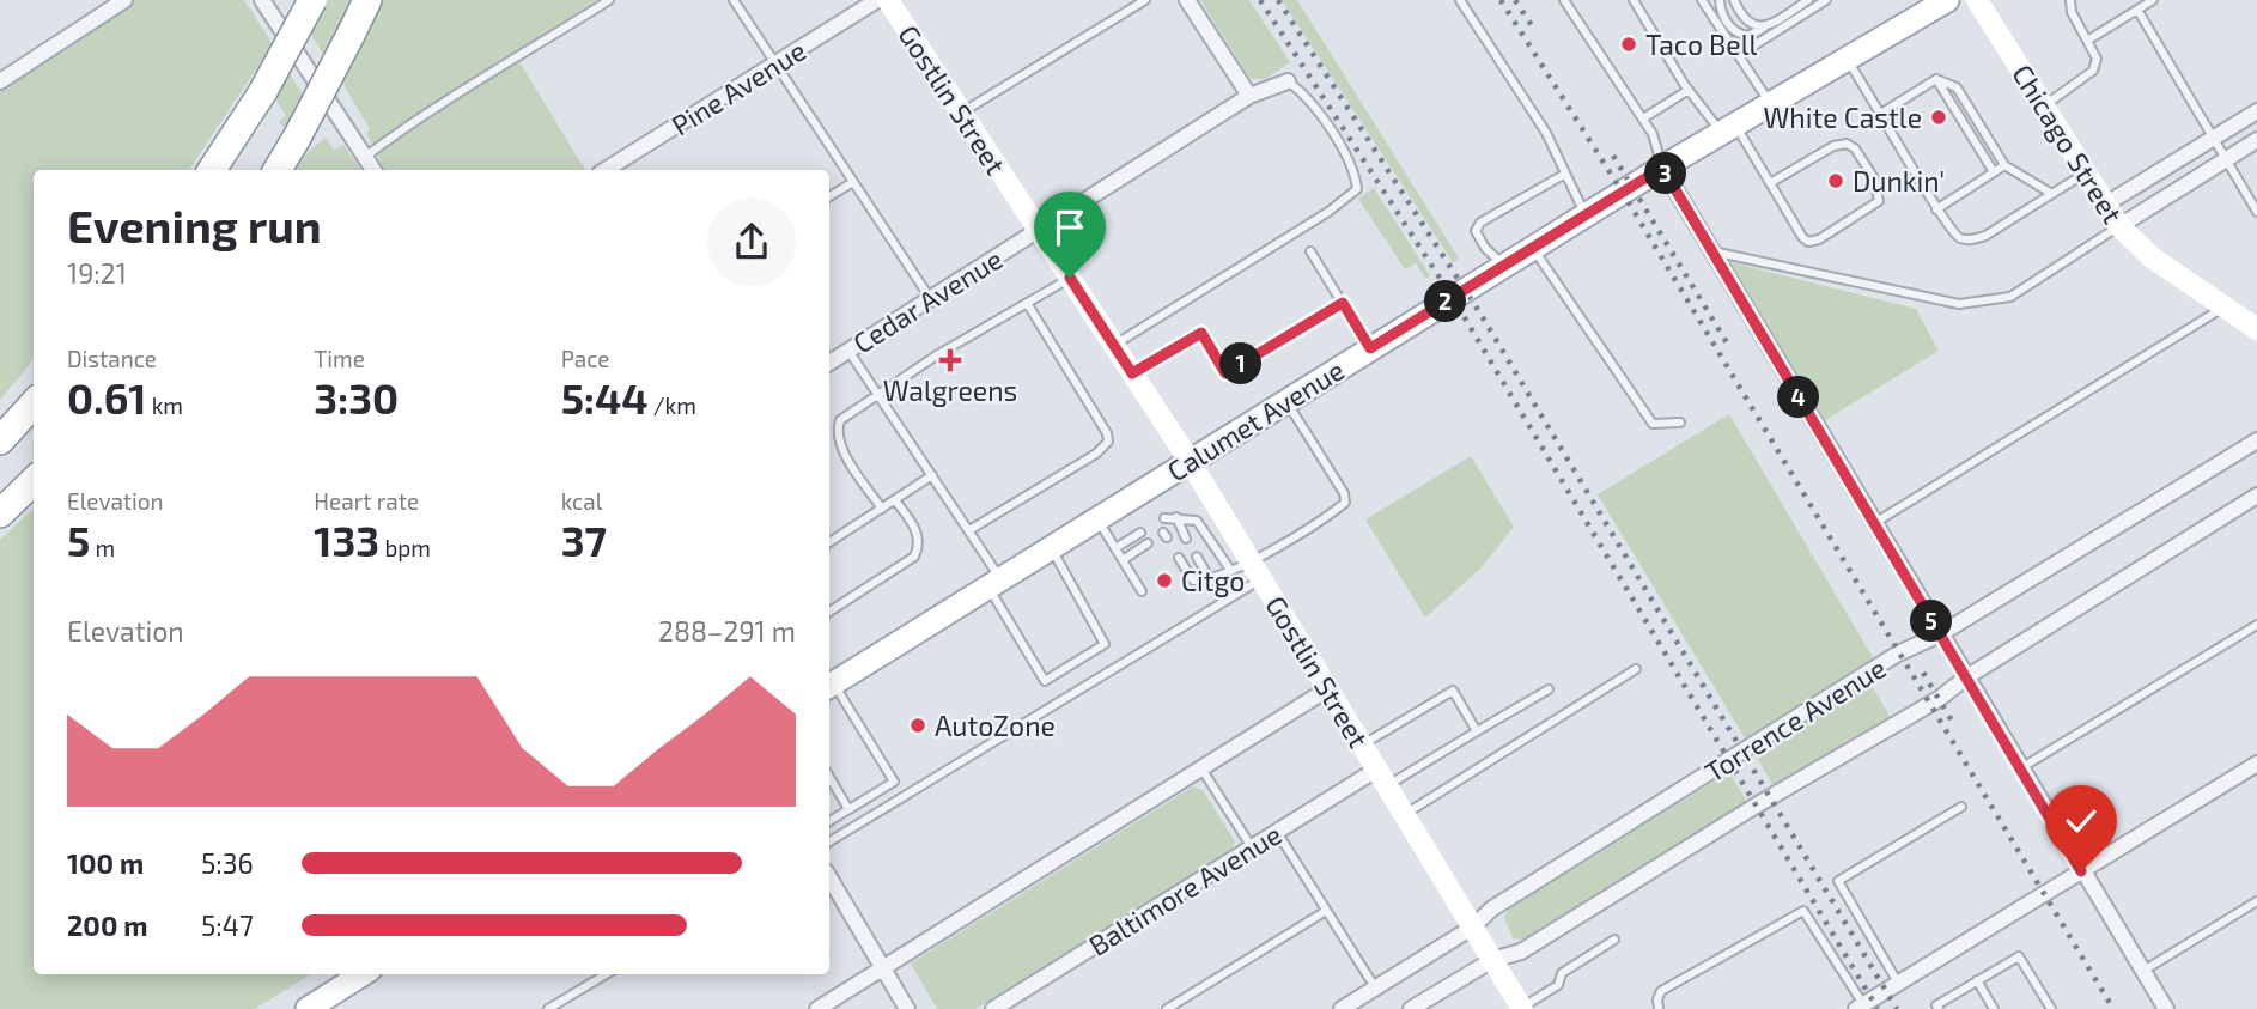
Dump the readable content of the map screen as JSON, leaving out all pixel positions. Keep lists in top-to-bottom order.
{
  "streets": {
    "main road": ["Gostlin Street", "Chicago Street", "Calumet Avenue"],
    "street": [
      "Pine Avenue",
      "Cedar Avenue",
      "Torrence Avenue",
      "Baltimore Avenue"
    ]
  },
  "crossings": [
    ["Gostlin Street", "Cedar Avenue"],
    ["Gostlin Street", "Calumet Avenue"],
    ["Gostlin Street", "Torrence Avenue"],
    ["Gostlin Street", "Baltimore Avenue"]
  ],
  "places": {
    "other": [
      "Taco Bell",
      "White Castle",
      "Dunkin'",
      "Citgo",
      "AutoZone"
    ],
    "health": ["Walgreens"]
  },
  "page": {
    "pins": [
      "3",
      "2",
      "1",
      "4",
      "5"
    ],
    "heading": ["Evening run", "19:21"],
    "stats": [
      ["Distance", "0.61 km"],
      ["Time", "3:30"],
      ["Pace", "5:44 /km"],
      ["Elevation", "5 m"],
      ["Heart rate", "133 bpm"],
      ["kcal", "37"]
    ],
    "chart": ["Elevation", "288–291 m"],
    "list": [
      {
        "name": "100 m",
        "note": "5:36"
      },
      {
        "name": "200 m",
        "note": "5:47"
      }
    ]
  }
}
